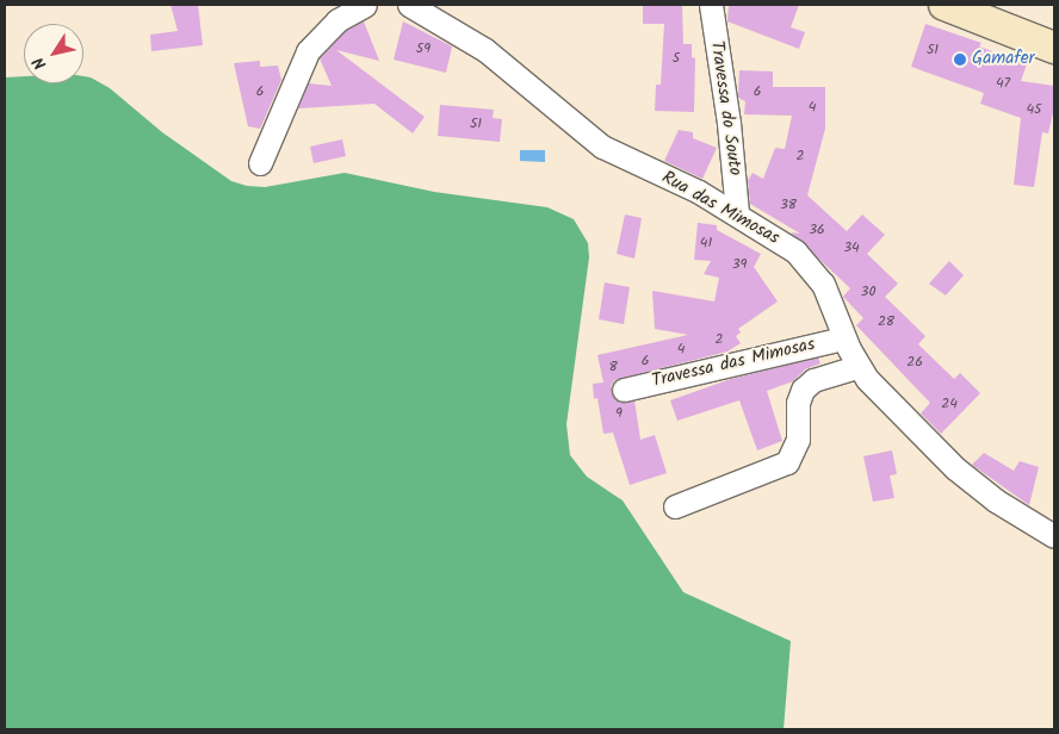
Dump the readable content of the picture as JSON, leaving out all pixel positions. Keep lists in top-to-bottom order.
{
  "streets": {
    "street": ["Travessa do Souto", "Rua das Mimosas", "Travessa das Mimosas"]
  },
  "crossings": [
    ["Travessa do Souto", "Rua das Mimosas"],
    ["Rua das Mimosas", "Travessa das Mimosas"]
  ],
  "places": ["Gamafer"],
  "house_numbers": [
    "59",
    "51",
    "5",
    "47",
    "6",
    "6",
    "4",
    "45",
    "51",
    "2",
    "38",
    "36",
    "41",
    "34",
    "39",
    "30",
    "28",
    "2",
    "4",
    "6",
    "26",
    "8",
    "24",
    "9"
  ],
  "north": "bottom left"
}
